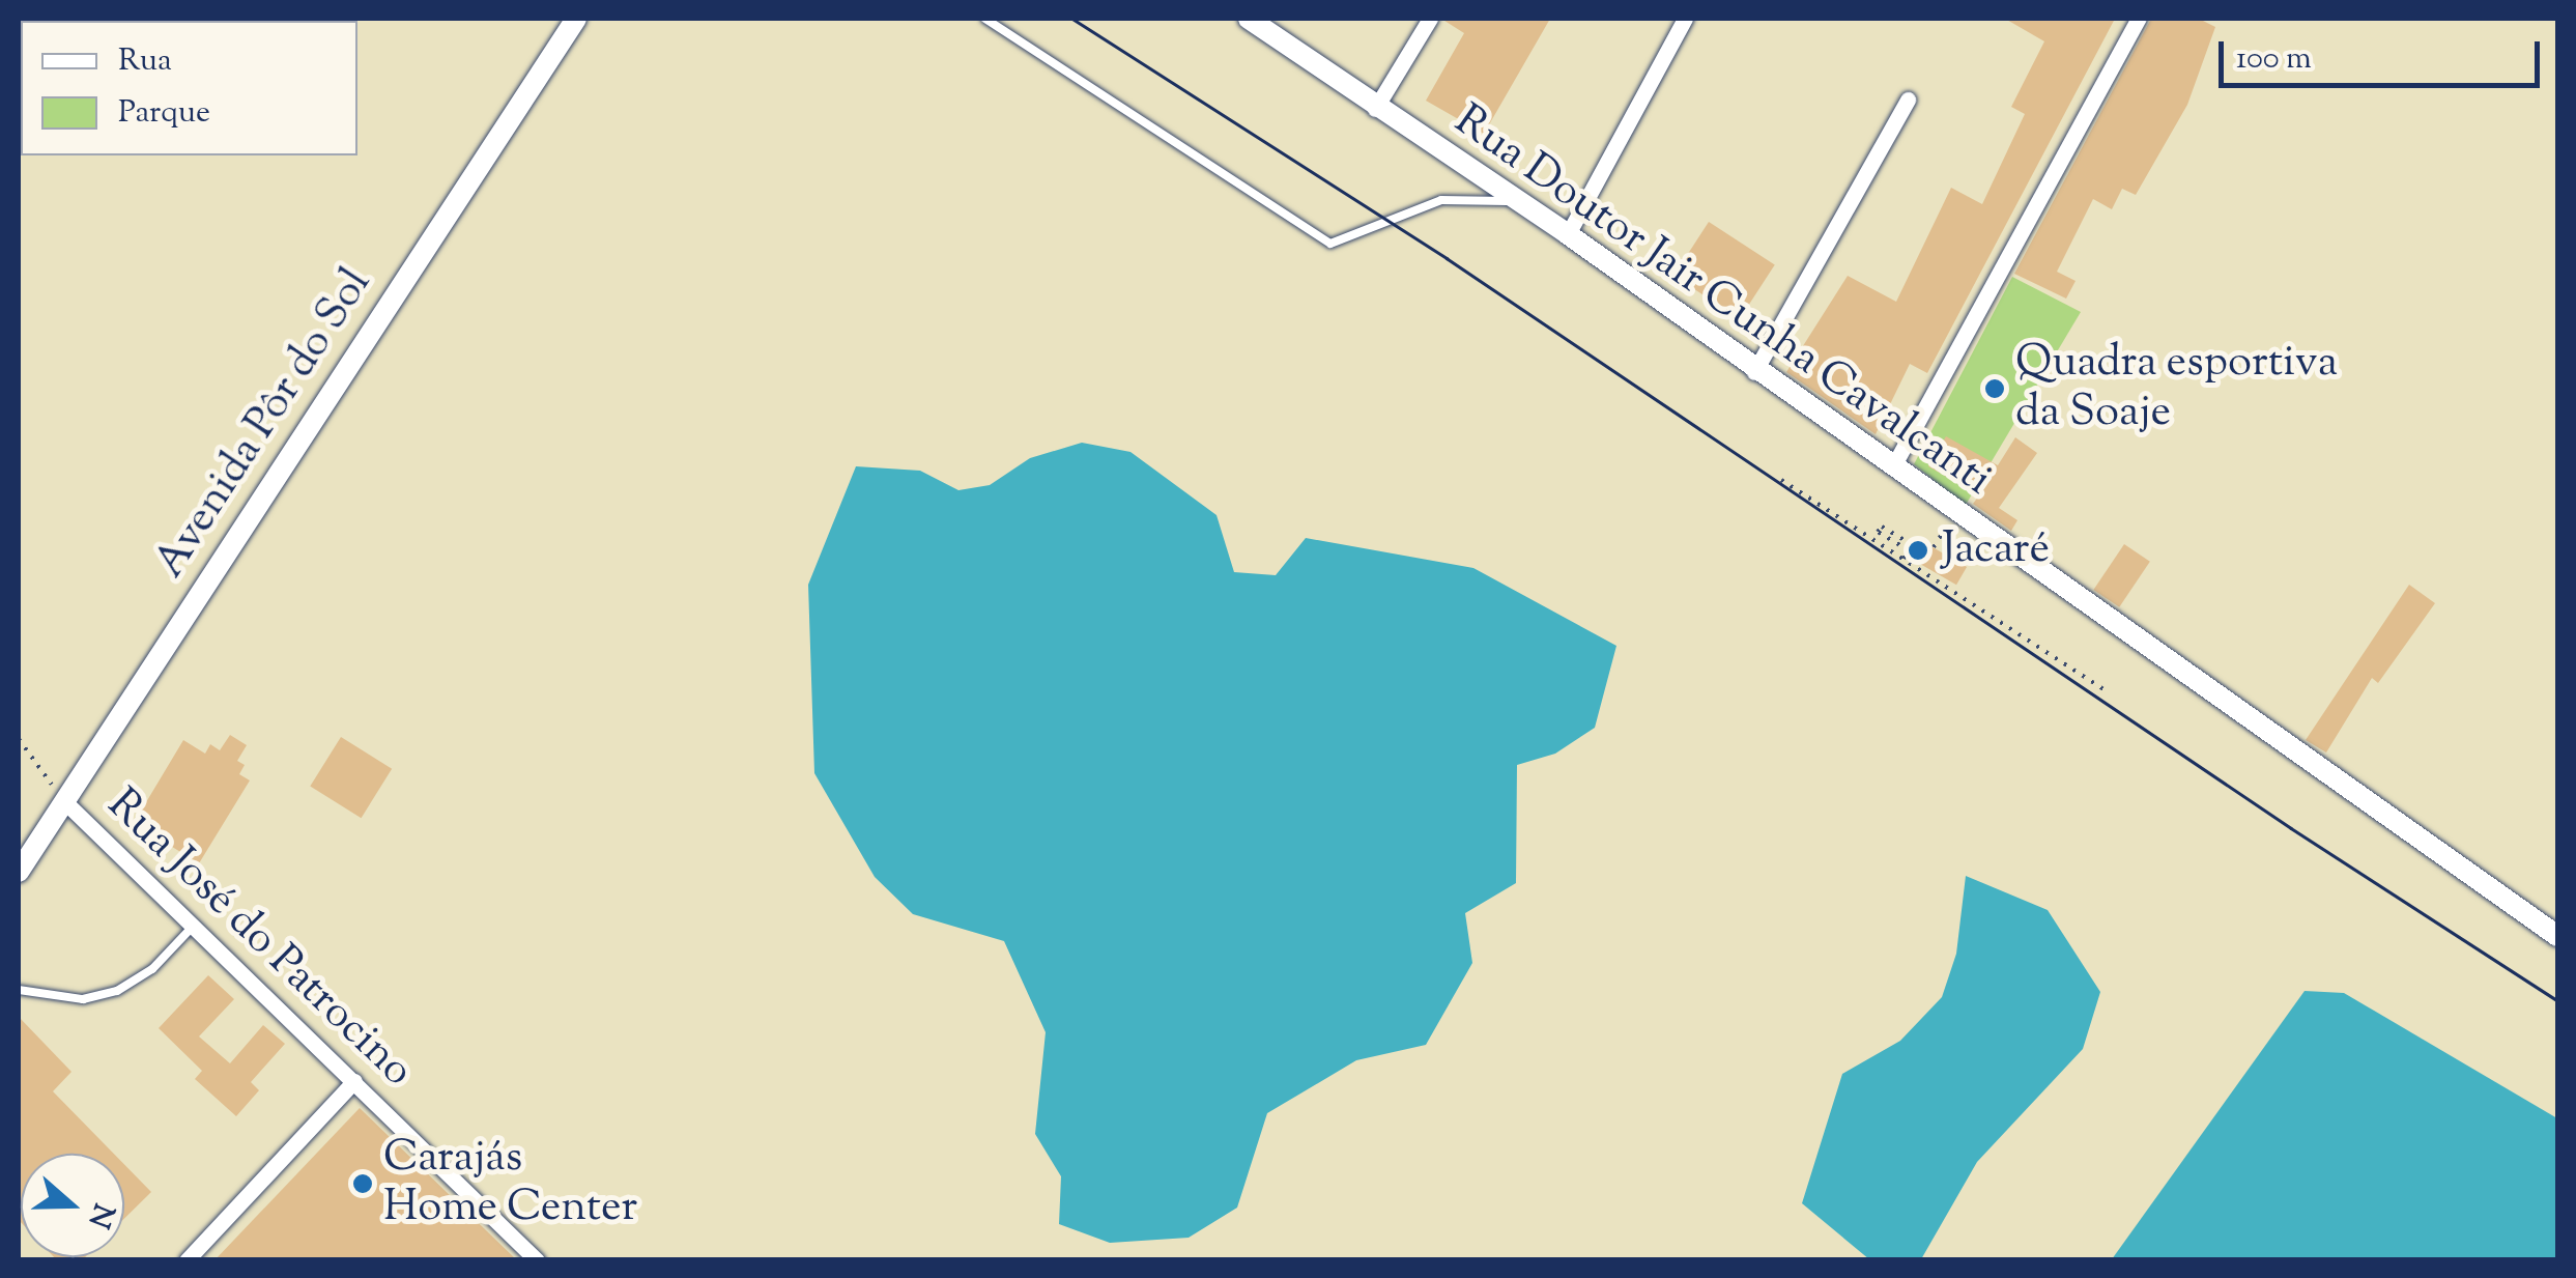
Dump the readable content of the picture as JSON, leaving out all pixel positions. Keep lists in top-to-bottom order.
{
  "streets": {
    "street": ["Rua Doutor Jair Cunha Cavalcanti", "Avenida Pôr do Sol", "Rua José do Patrocino"]
  },
  "crossings": [
    ["Avenida Pôr do Sol", "Rua José do Patrocino"]
  ],
  "places": ["Quadra esportiva da Soaje", "Jacaré", "Carajás Home Center"],
  "legend": ["Rua", "Parque"],
  "scale_bar": "100 m",
  "north": "right"
}
